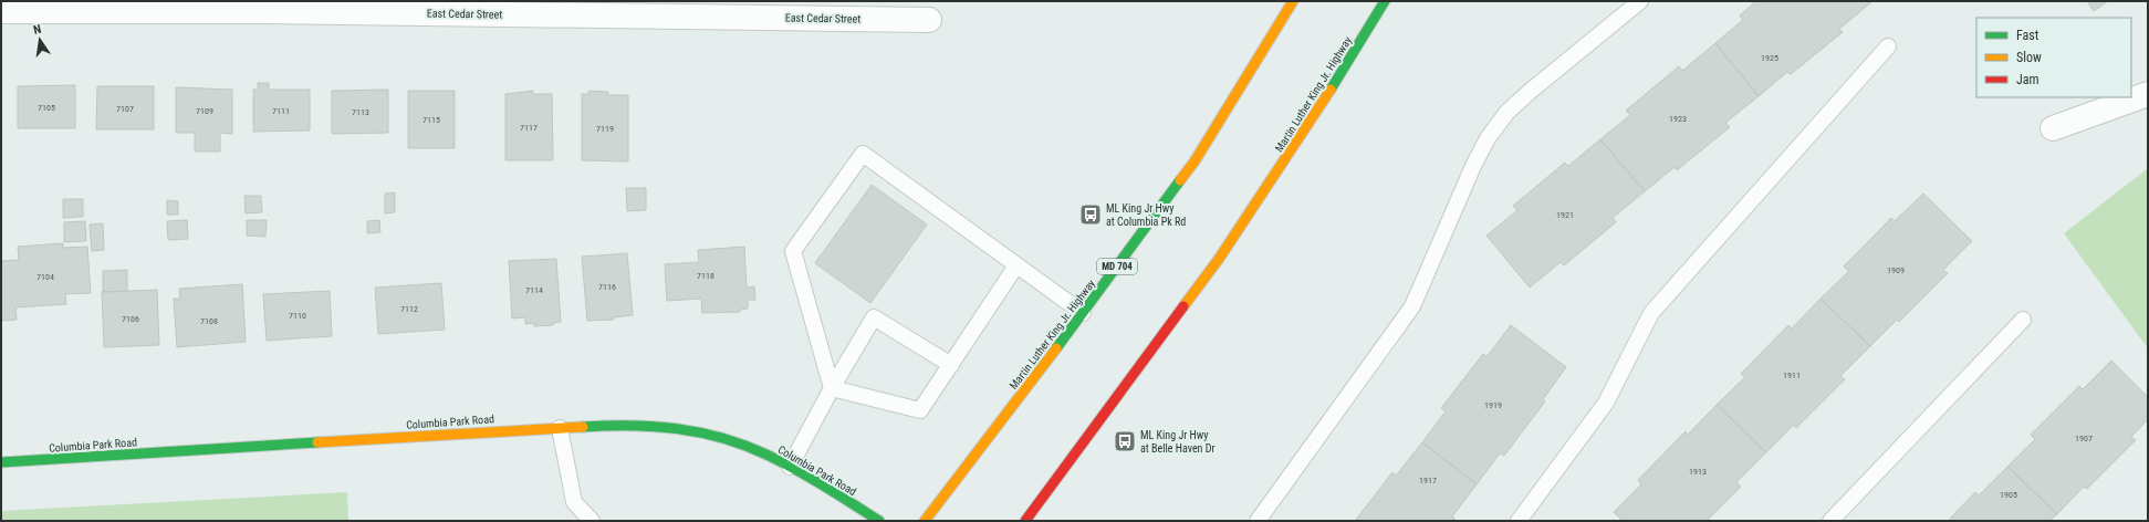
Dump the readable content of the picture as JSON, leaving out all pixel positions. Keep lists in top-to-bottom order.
{
  "streets": {
    "main road": ["Martin Luther King Jr. Highway", "MD 704", "Columbia Park Road"],
    "street": ["East Cedar Street"]
  },
  "places": {
    "bus stop": ["ML King Jr Hwy at Columbia Pk Rd", "ML King Jr Hwy at Belle Haven Dr"]
  },
  "house_numbers": [
    "1925",
    "7105",
    "7107",
    "7109",
    "7111",
    "7113",
    "1923",
    "7115",
    "7117",
    "7119",
    "1921",
    "1909",
    "7118",
    "7104",
    "7116",
    "7114",
    "7112",
    "7110",
    "7106",
    "7108",
    "1911",
    "1919",
    "1907",
    "1913",
    "1917",
    "1905"
  ],
  "legend": ["Fast", "Slow", "Jam"],
  "north": "top"
}
